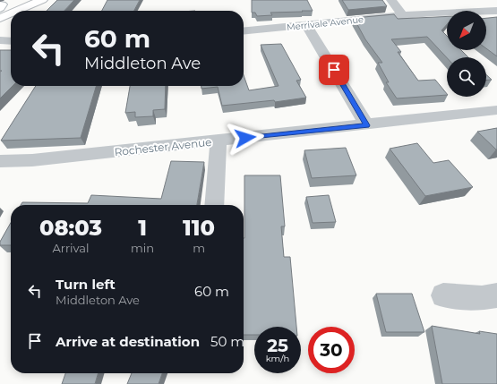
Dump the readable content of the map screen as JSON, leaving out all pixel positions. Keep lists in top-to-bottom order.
{
  "streets": {
    "street": ["Merrivale Avenue", "Rochester Avenue"]
  },
  "north": "bottom left",
  "page": {
    "turn": ["60 m", "Middleton Ave"],
    "eta": [
      "08:03",
      "Arrival",
      "1",
      "min",
      "110",
      "m"
    ],
    "list": [
      {
        "name": "Turn left",
        "note": "Middleton Ave",
        "value": "60 m"
      },
      {
        "name": "Arrive at destination",
        "value": "50 m"
      }
    ],
    "speed": "25 km/h",
    "limit": "30"
  }
}
